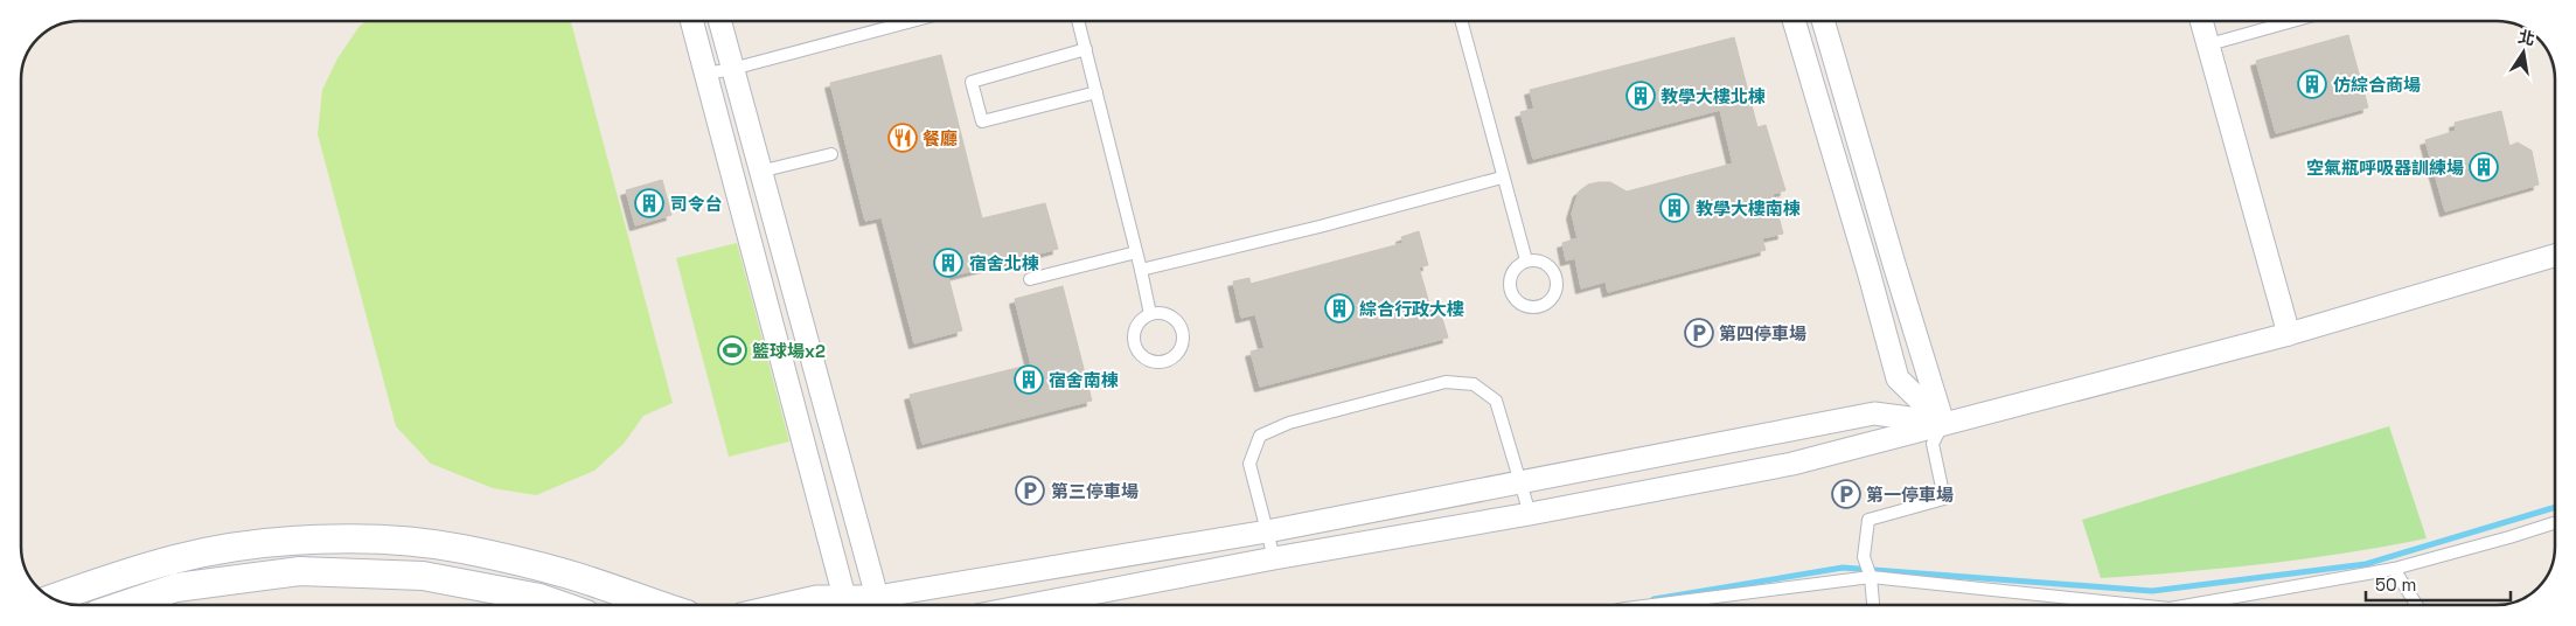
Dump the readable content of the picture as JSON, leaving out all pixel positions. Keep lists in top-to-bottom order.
{
  "places": {
    "building": [
      "仿綜合商場",
      "教學大樓北棟",
      "空氣瓶呼吸器訓練場",
      "司令台",
      "教學大樓南棟",
      "宿舍北棟",
      "綜合行政大樓",
      "宿舍南棟"
    ],
    "restaurant": ["餐廳"],
    "parking": ["第四停車場", "第三停車場", "第一停車場"],
    "sports": ["籃球場x2"]
  },
  "scale_bar": "50 m",
  "north": "top"
}
